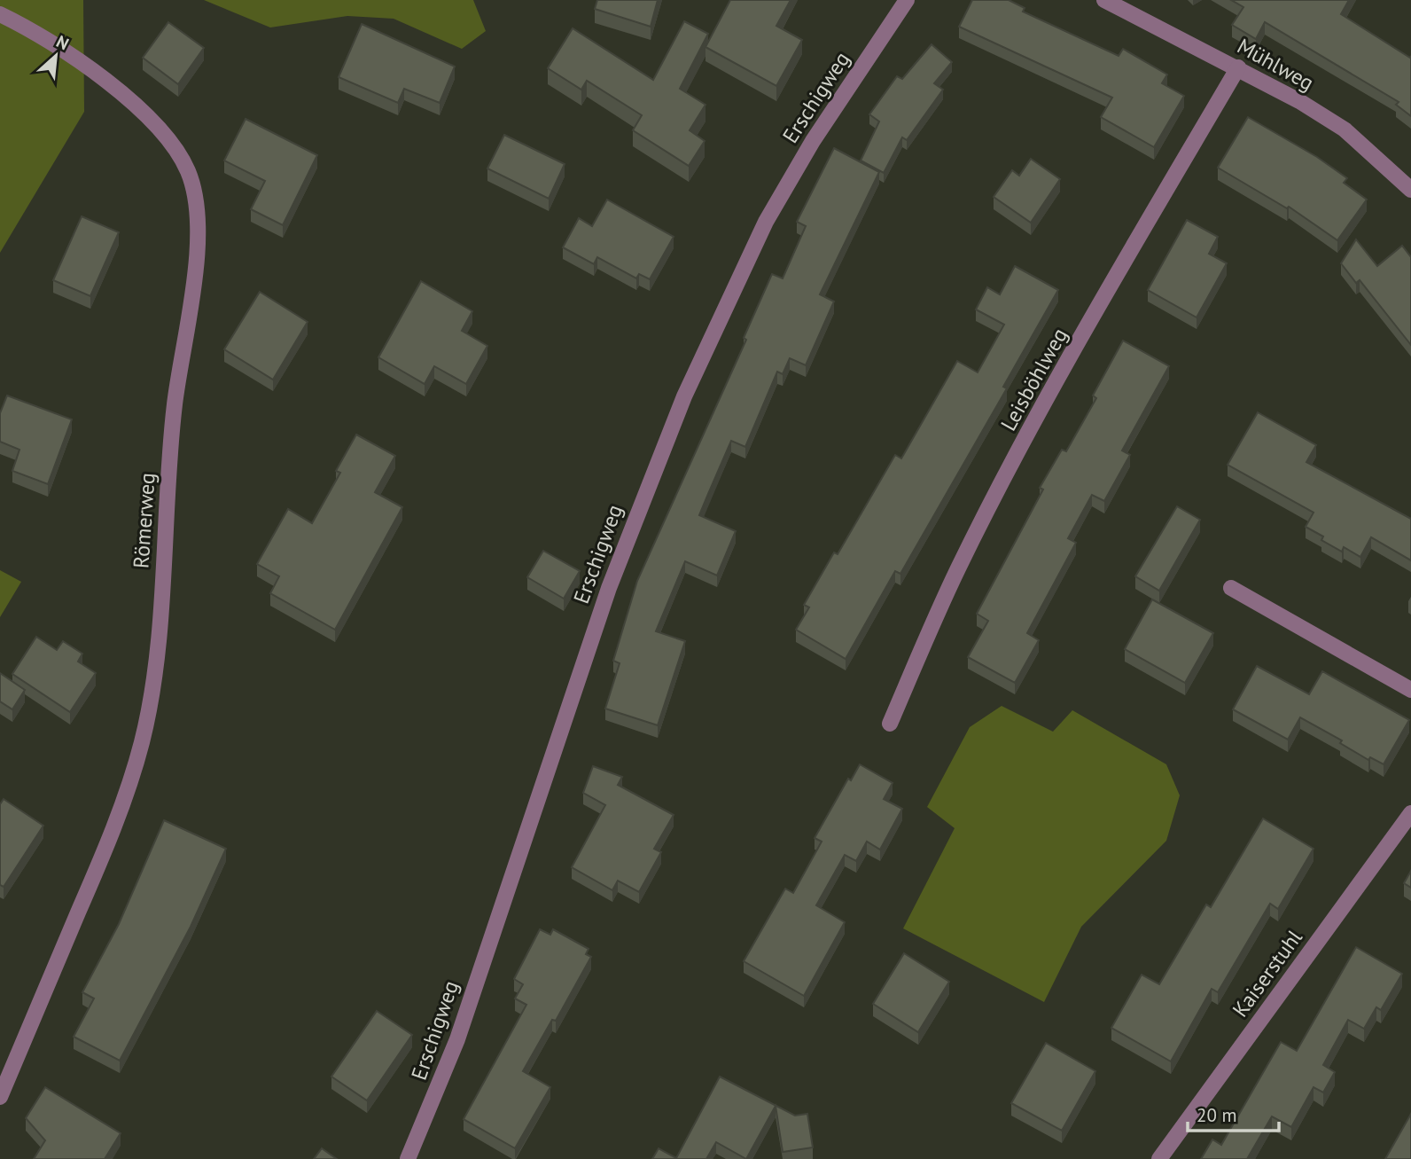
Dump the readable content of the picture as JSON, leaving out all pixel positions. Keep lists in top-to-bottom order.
{
  "streets": {
    "street": [
      "Mühlweg",
      "Erschigweg",
      "Leisböhlweg",
      "Römerweg",
      "Kaiserstuhl"
    ]
  },
  "crossings": [
    ["Mühlweg", "Leisböhlweg"]
  ],
  "scale_bar": "20 m",
  "north": "top right"
}
